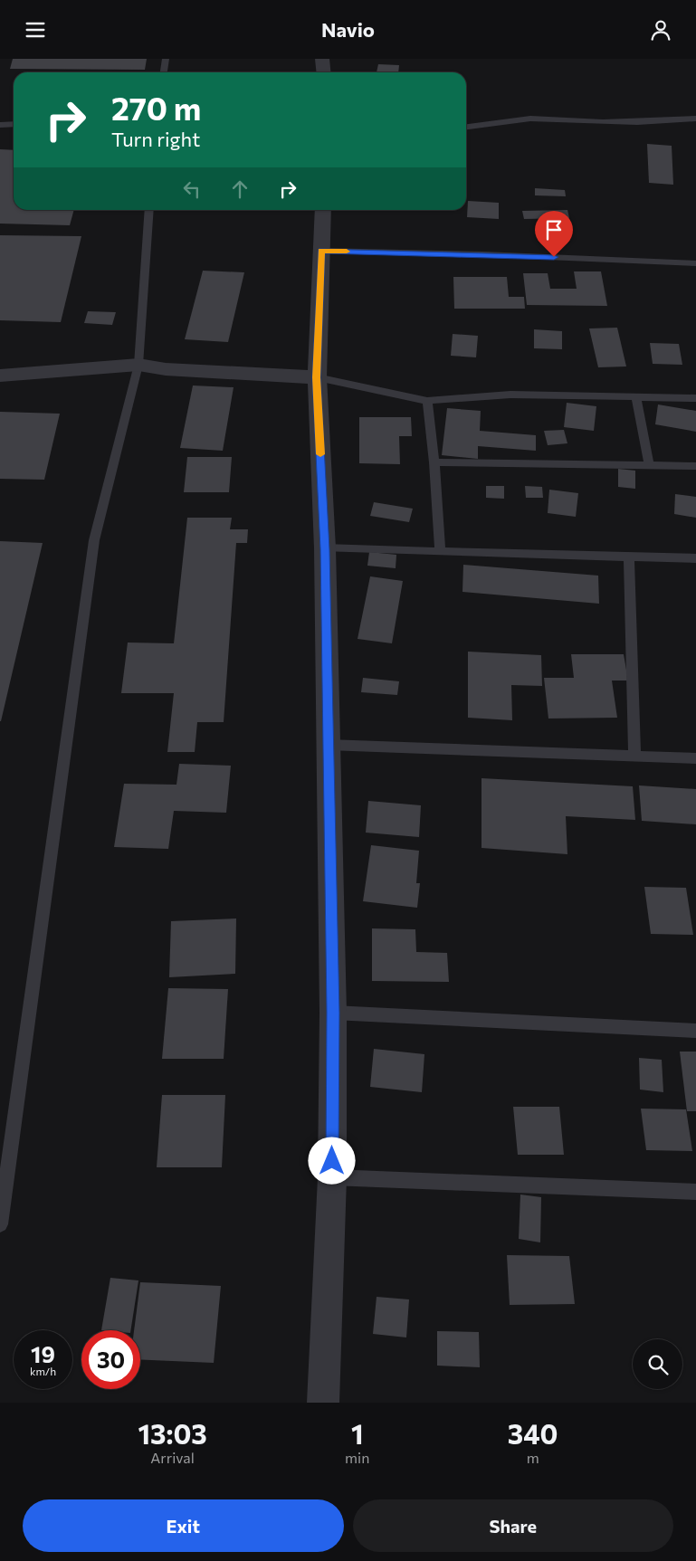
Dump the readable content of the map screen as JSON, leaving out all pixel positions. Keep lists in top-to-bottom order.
{
  "page": {
    "header": "Navio",
    "turn": ["270 m", "Turn right"],
    "speed": "19 km/h",
    "limit": "30",
    "eta": [
      "13:03",
      "Arrival",
      "1",
      "min",
      "340",
      "m"
    ],
    "buttons": ["Exit", "Share"]
  }
}
